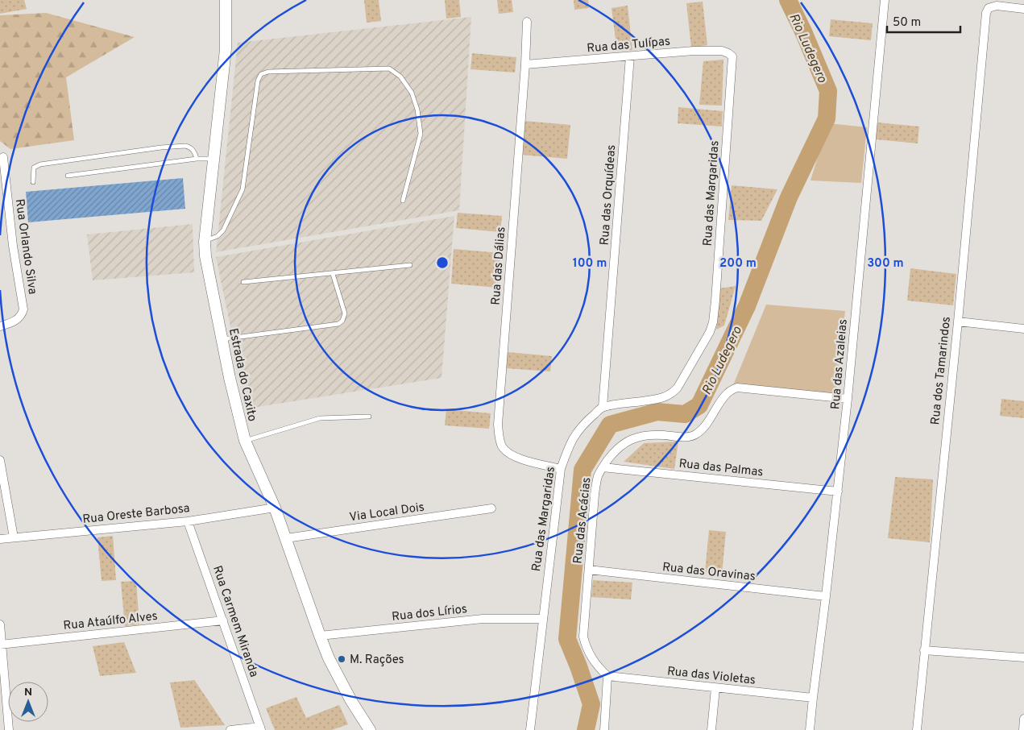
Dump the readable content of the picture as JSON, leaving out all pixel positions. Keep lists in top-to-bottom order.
{
  "streets": {
    "main road": ["Estrada do Caxito"],
    "street": [
      "Rua das Tulípas",
      "Rua das Margaridas",
      "Rua das Orquídeas",
      "Rua Orlando Silva",
      "Rua das Dálias",
      "Rua das Azaleias",
      "Rua dos Tamarindos",
      "Rua das Palmas",
      "Via Local Dois",
      "Rua Oreste Barbosa",
      "Rua das Acácias",
      "Rua das Oravinas",
      "Rua dos Lírios",
      "Rua Ataúlfo Alves",
      "Rua Carmem Miranda",
      "Rua das Violetas"
    ]
  },
  "crossings": [
    ["Rua das Tulípas", "Rua das Margaridas"],
    ["Rua das Tulípas", "Rua das Orquídeas"],
    ["Rua das Tulípas", "Rua das Dálias"],
    ["Rua das Margaridas", "Rua das Orquídeas"],
    ["Rua das Margaridas", "Rua das Dálias"],
    ["Rua das Margaridas", "Rua dos Lírios"],
    ["Rua das Azaleias", "Rua das Palmas"],
    ["Rua das Azaleias", "Rua das Acácias"],
    ["Rua das Azaleias", "Rua das Oravinas"],
    ["Rua das Azaleias", "Rua das Violetas"],
    ["Estrada do Caxito", "Via Local Dois"],
    ["Estrada do Caxito", "Rua Oreste Barbosa"],
    ["Estrada do Caxito", "Rua dos Lírios"],
    ["Rua das Palmas", "Rua das Acácias"],
    ["Rua Oreste Barbosa", "Rua Carmem Miranda"],
    ["Rua das Acácias", "Rua das Oravinas"],
    ["Rua das Acácias", "Rua das Violetas"],
    ["Rua Ataúlfo Alves", "Rua Carmem Miranda"]
  ],
  "water": ["Rio Ludegero"],
  "places": ["M. Rações"],
  "scale_bar": "50 m",
  "north": "top",
  "rings": ["100 m", "200 m", "300 m"]
}
